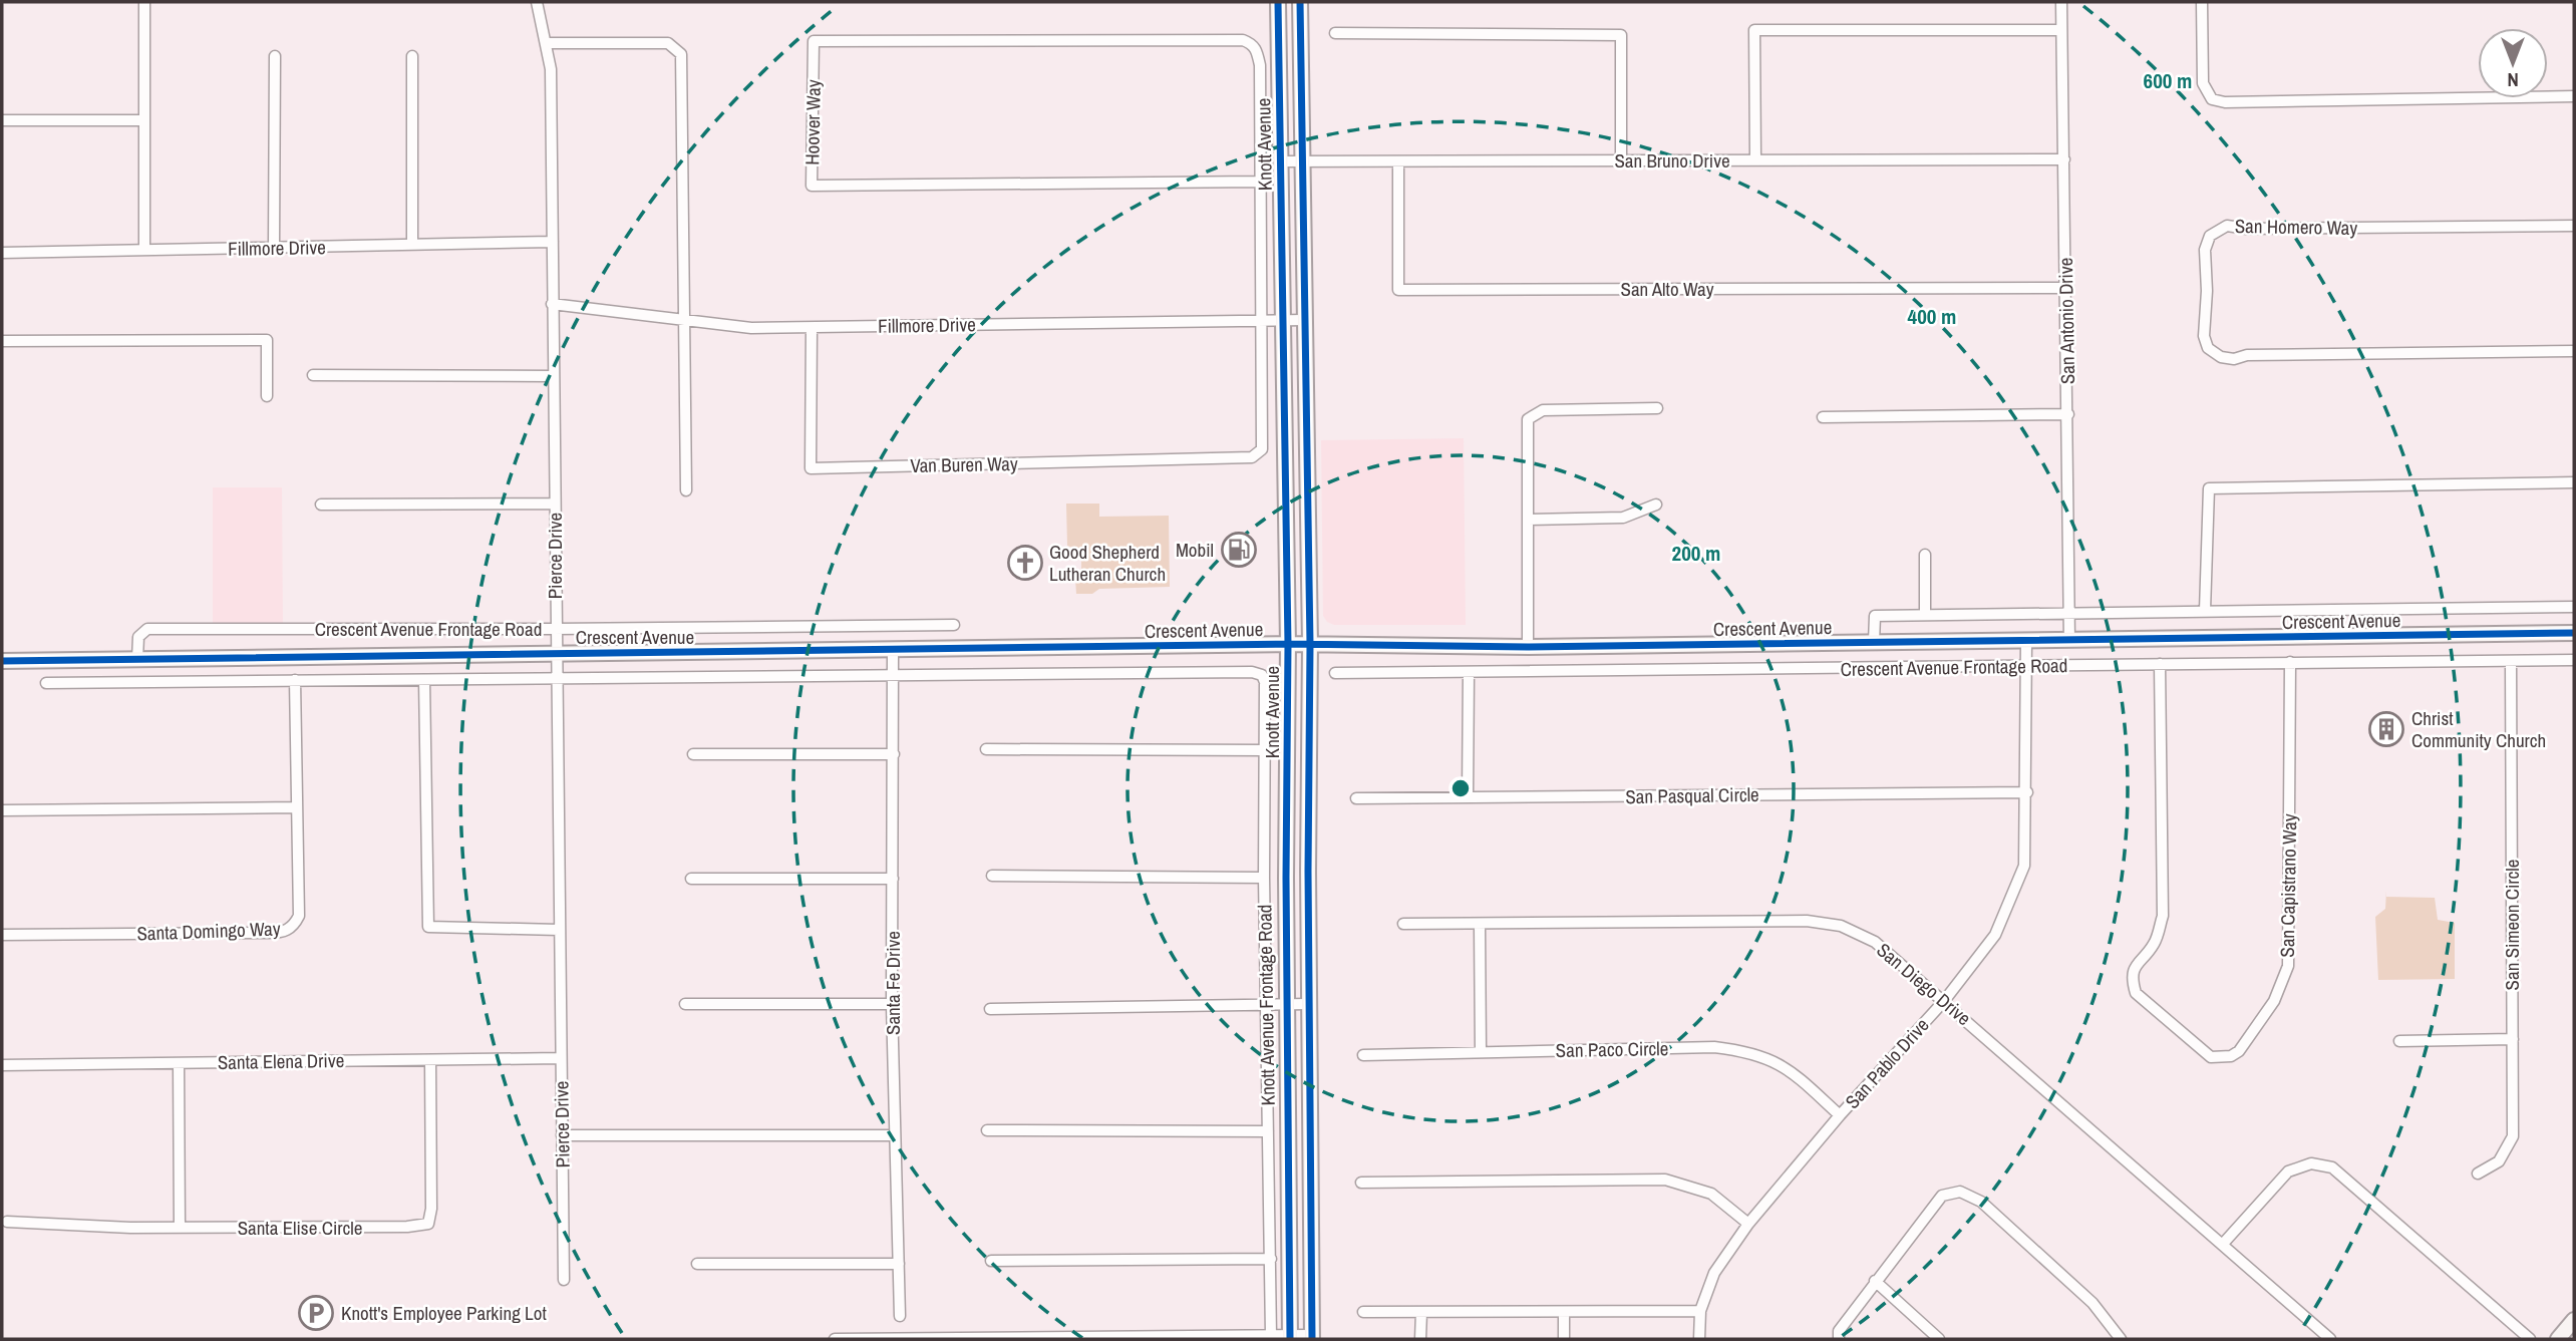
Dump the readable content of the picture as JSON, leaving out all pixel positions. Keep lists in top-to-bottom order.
{
  "streets": {
    "main road": ["Knott Avenue", "Crescent Avenue"],
    "street": [
      "Hoover Way",
      "San Bruno Drive",
      "San Homero Way",
      "Fillmore Drive",
      "San Alto Way",
      "San Antonio Drive",
      "Van Buren Way",
      "Pierce Drive",
      "Crescent Avenue Frontage Road",
      "San Pasqual Circle",
      "San Capistrano Way",
      "San Simeon Circle",
      "Santa Domingo Way",
      "Santa Fe Drive",
      "San Diego Drive",
      "Knott Avenue Frontage Road",
      "San Paco Circle",
      "Santa Elena Drive",
      "San Pablo Drive",
      "Santa Elise Circle"
    ]
  },
  "crossings": [
    ["Knott Avenue", "San Bruno Drive"],
    ["Knott Avenue", "Fillmore Drive"],
    ["Knott Avenue", "Crescent Avenue"],
    ["San Bruno Drive", "San Alto Way"],
    ["San Bruno Drive", "San Antonio Drive"],
    ["Fillmore Drive", "Van Buren Way"],
    ["Fillmore Drive", "Pierce Drive"],
    ["San Alto Way", "San Antonio Drive"],
    ["San Antonio Drive", "Crescent Avenue"],
    ["San Antonio Drive", "Crescent Avenue Frontage Road"],
    ["Pierce Drive", "Crescent Avenue"],
    ["Pierce Drive", "Crescent Avenue Frontage Road"],
    ["Pierce Drive", "Santa Elena Drive"],
    ["Crescent Avenue", "Crescent Avenue Frontage Road"],
    ["Crescent Avenue", "Santa Fe Drive"],
    ["Crescent Avenue", "San Pablo Drive"],
    ["Crescent Avenue Frontage Road", "San Capistrano Way"],
    ["Crescent Avenue Frontage Road", "San Simeon Circle"],
    ["Crescent Avenue Frontage Road", "San Pablo Drive"],
    ["San Pasqual Circle", "San Pablo Drive"],
    ["Santa Fe Drive", "Knott Avenue Frontage Road"],
    ["San Diego Drive", "San Pablo Drive"],
    ["San Paco Circle", "San Pablo Drive"],
    ["Santa Elena Drive", "Santa Elise Circle"]
  ],
  "places": {
    "fuel station": ["Mobil"],
    "church": ["Good Shepherd Lutheran Church"],
    "building": ["Christ Community Church"],
    "parking": ["Knott's Employee Parking Lot"]
  },
  "north": "bottom",
  "rings": ["600 m", "400 m", "200 m"]
}
